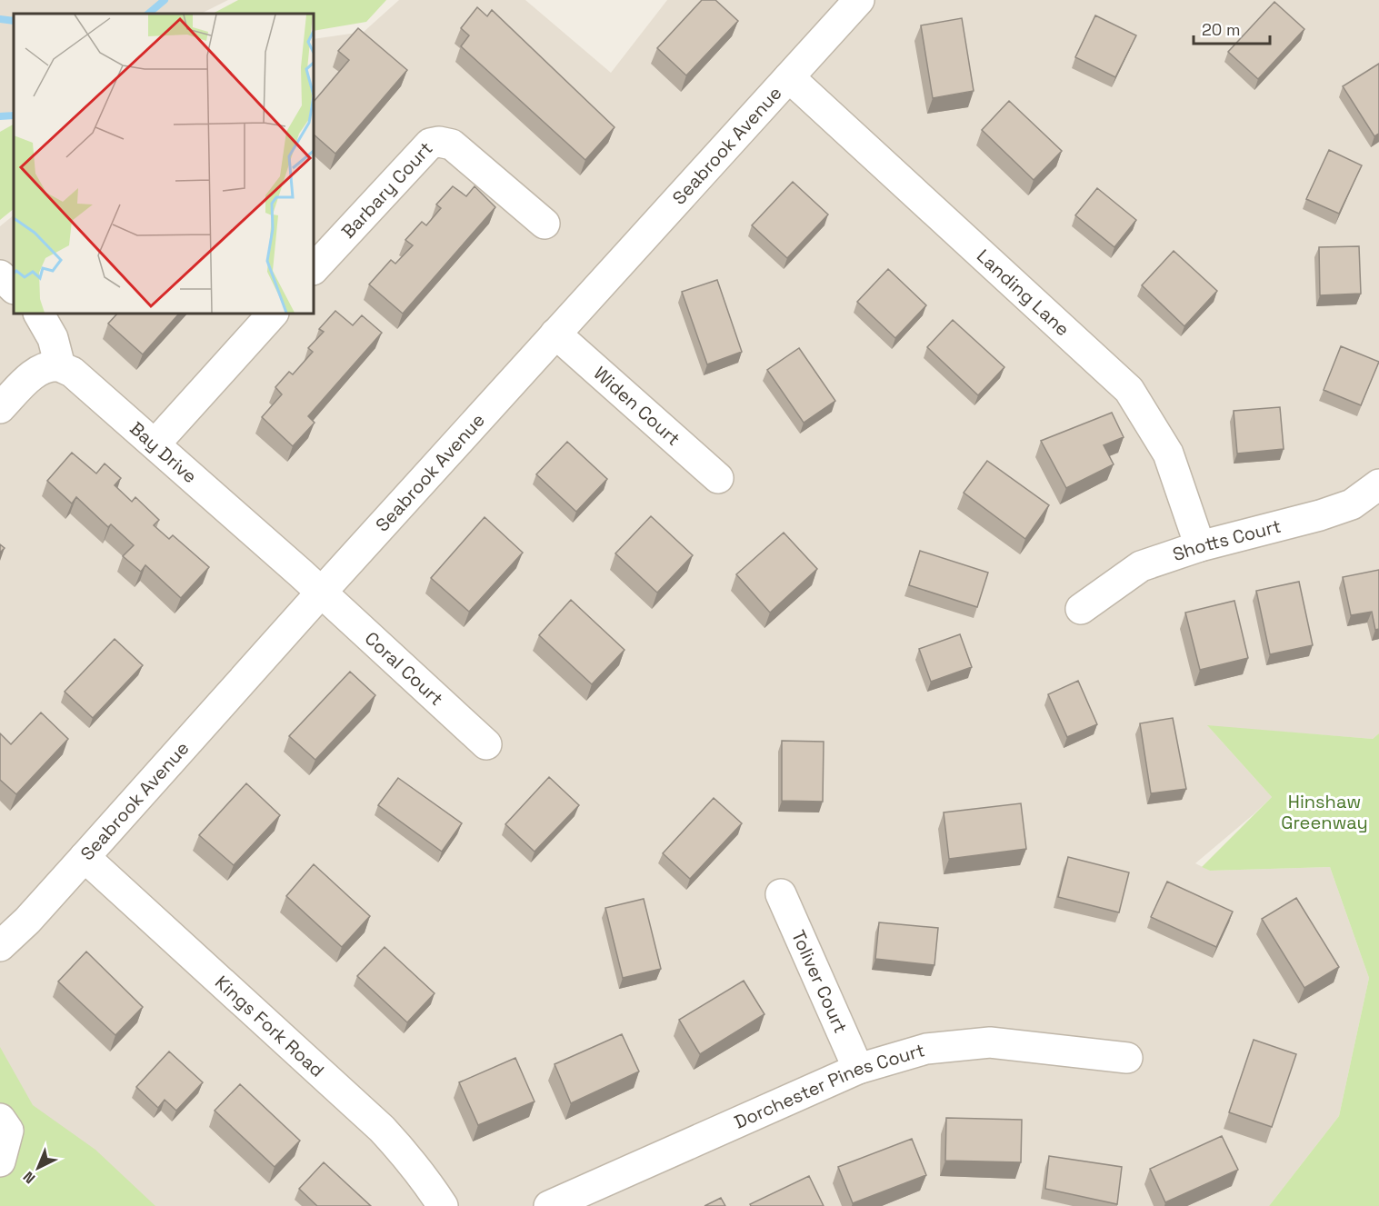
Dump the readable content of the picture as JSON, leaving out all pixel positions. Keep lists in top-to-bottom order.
{
  "streets": {
    "street": [
      "Seabrook Avenue",
      "Barbary Court",
      "Landing Lane",
      "Widen Court",
      "Bay Drive",
      "Shotts Court",
      "Coral Court",
      "Toliver Court",
      "Kings Fork Road",
      "Dorchester Pines Court"
    ]
  },
  "crossings": [
    ["Seabrook Avenue", "Landing Lane"],
    ["Seabrook Avenue", "Widen Court"],
    ["Seabrook Avenue", "Bay Drive"],
    ["Seabrook Avenue", "Coral Court"],
    ["Seabrook Avenue", "Kings Fork Road"],
    ["Landing Lane", "Shotts Court"],
    ["Bay Drive", "Coral Court"],
    ["Toliver Court", "Dorchester Pines Court"]
  ],
  "parks": ["Hinshaw Greenway"],
  "scale_bar": "20 m",
  "north": "bottom left"
}
